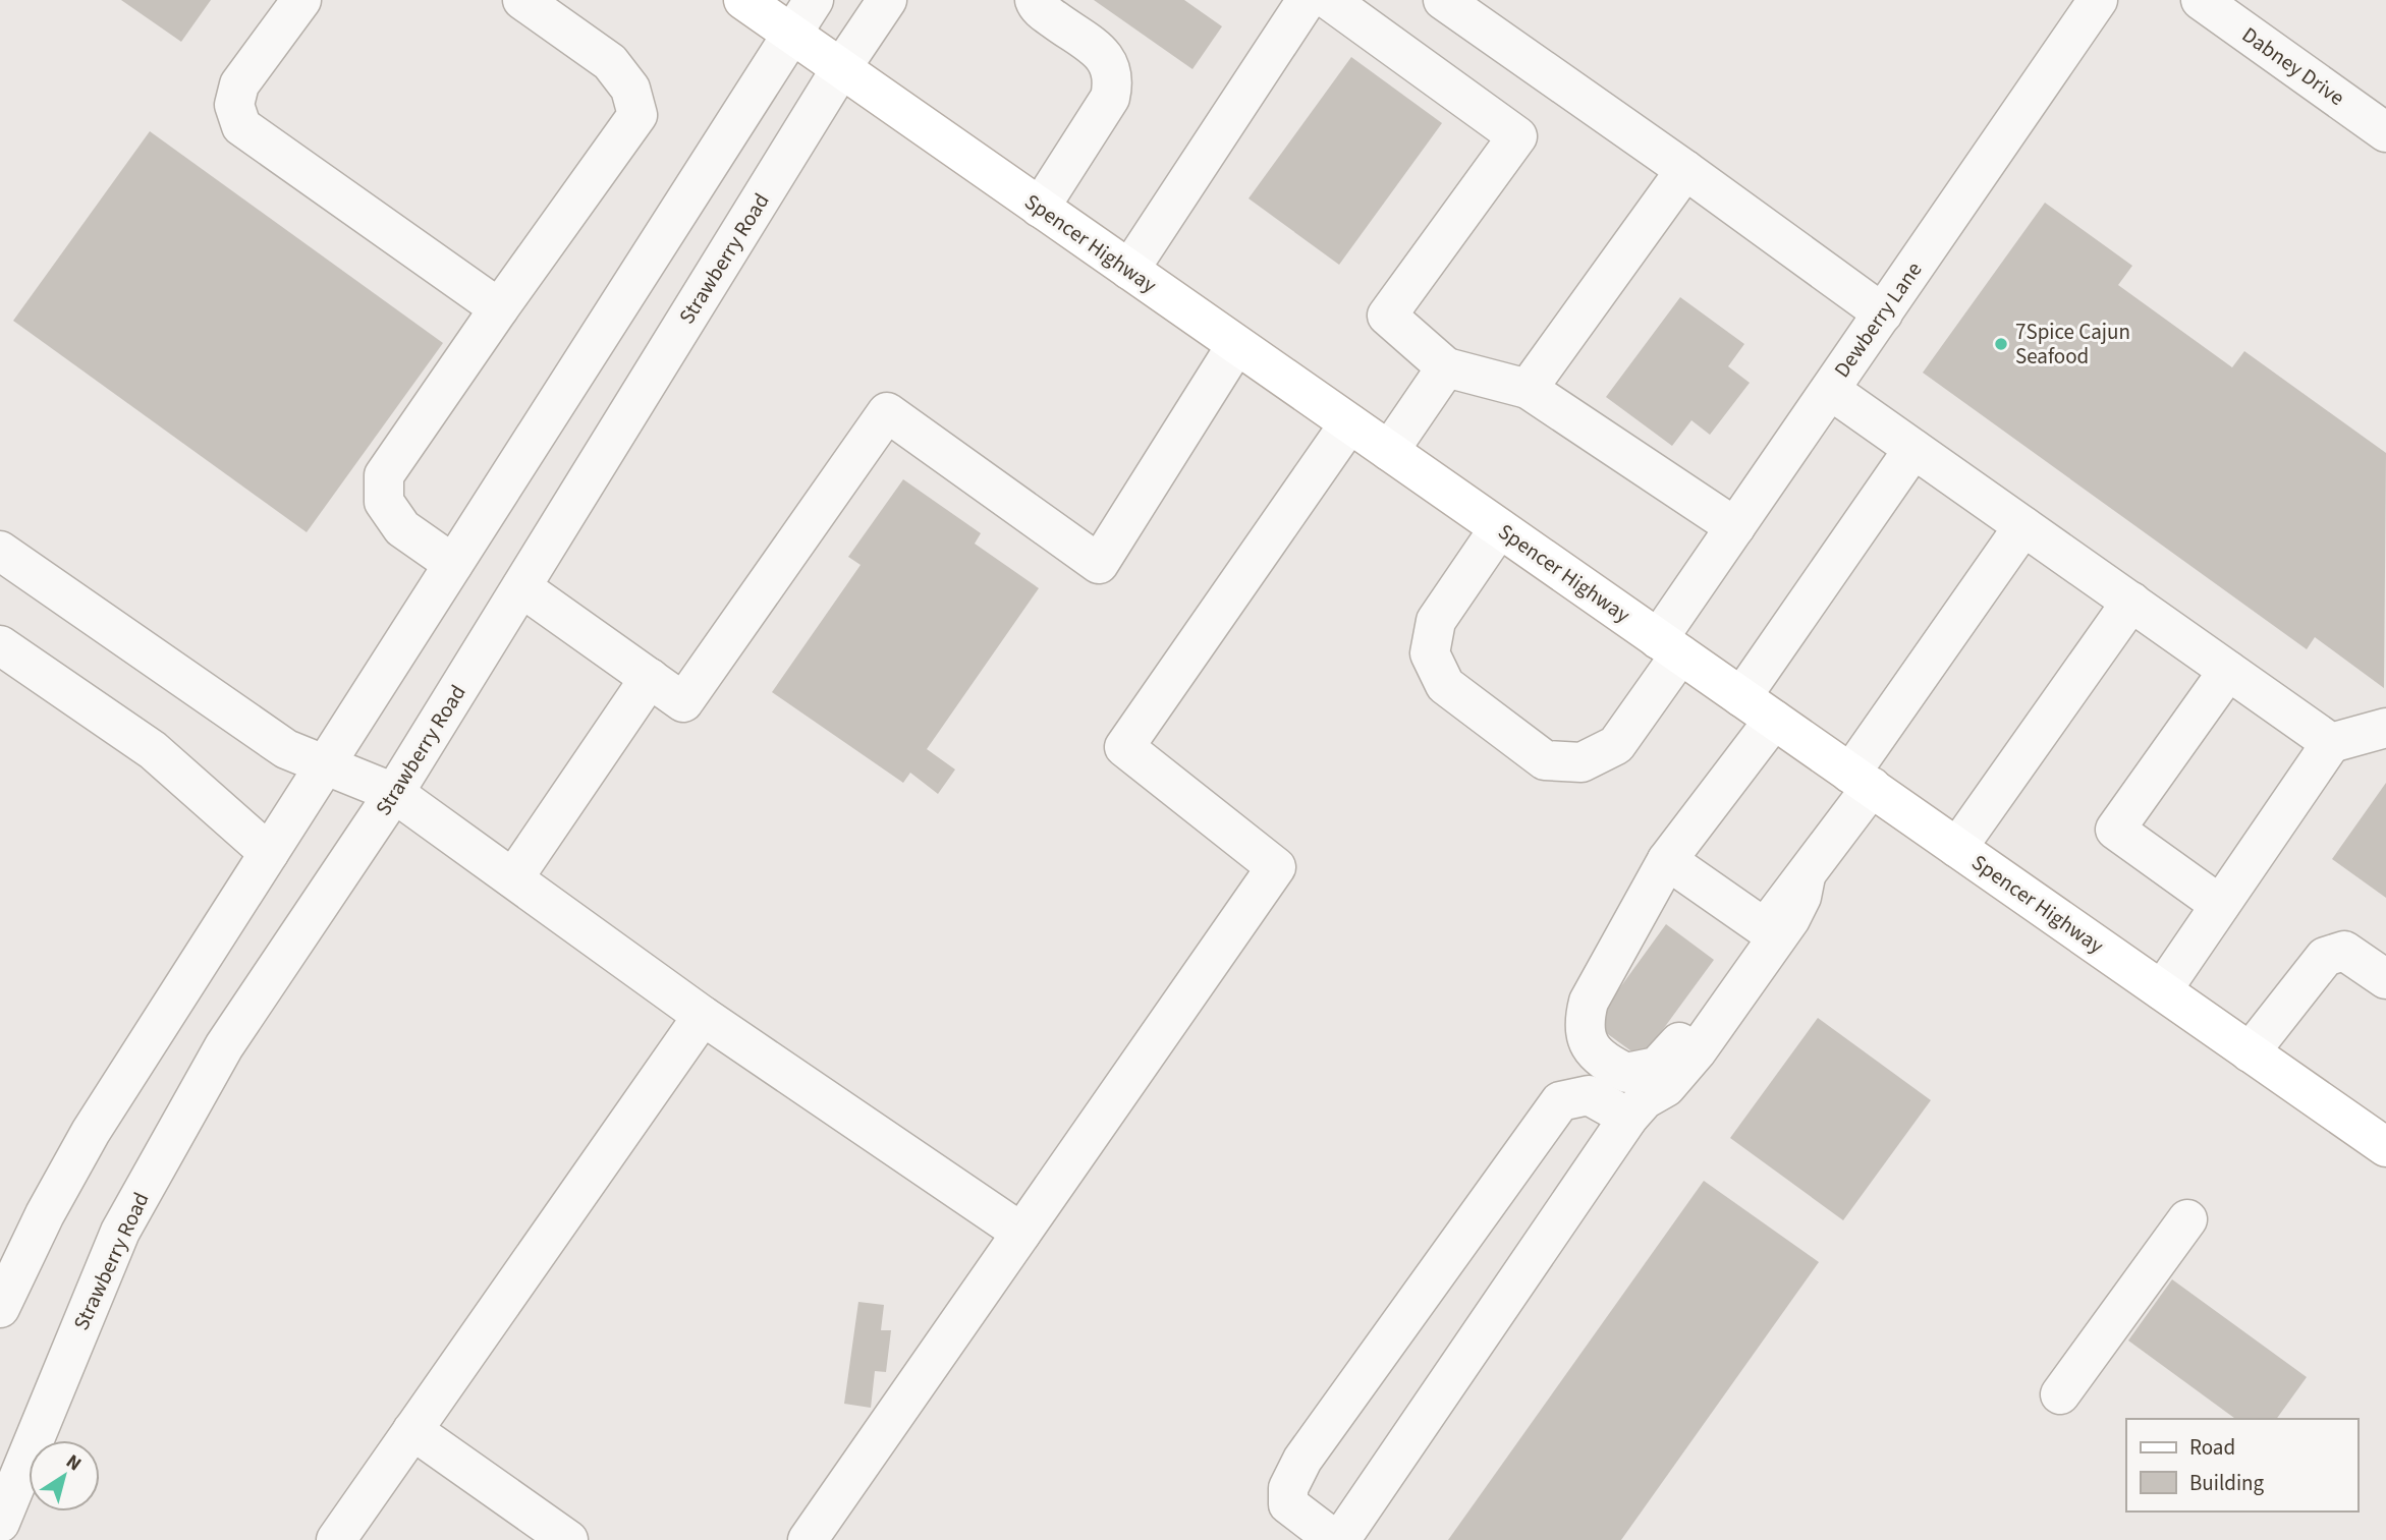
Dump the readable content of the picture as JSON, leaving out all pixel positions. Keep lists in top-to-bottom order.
{
  "streets": {
    "main road": ["Spencer Highway"],
    "street": ["Dabney Drive", "Strawberry Road", "Dewberry Lane"]
  },
  "crossings": [
    ["Spencer Highway", "Strawberry Road"],
    ["Spencer Highway", "Dewberry Lane"]
  ],
  "places": ["7Spice Cajun Seafood"],
  "legend": ["Road", "Building"],
  "north": "top right"
}
